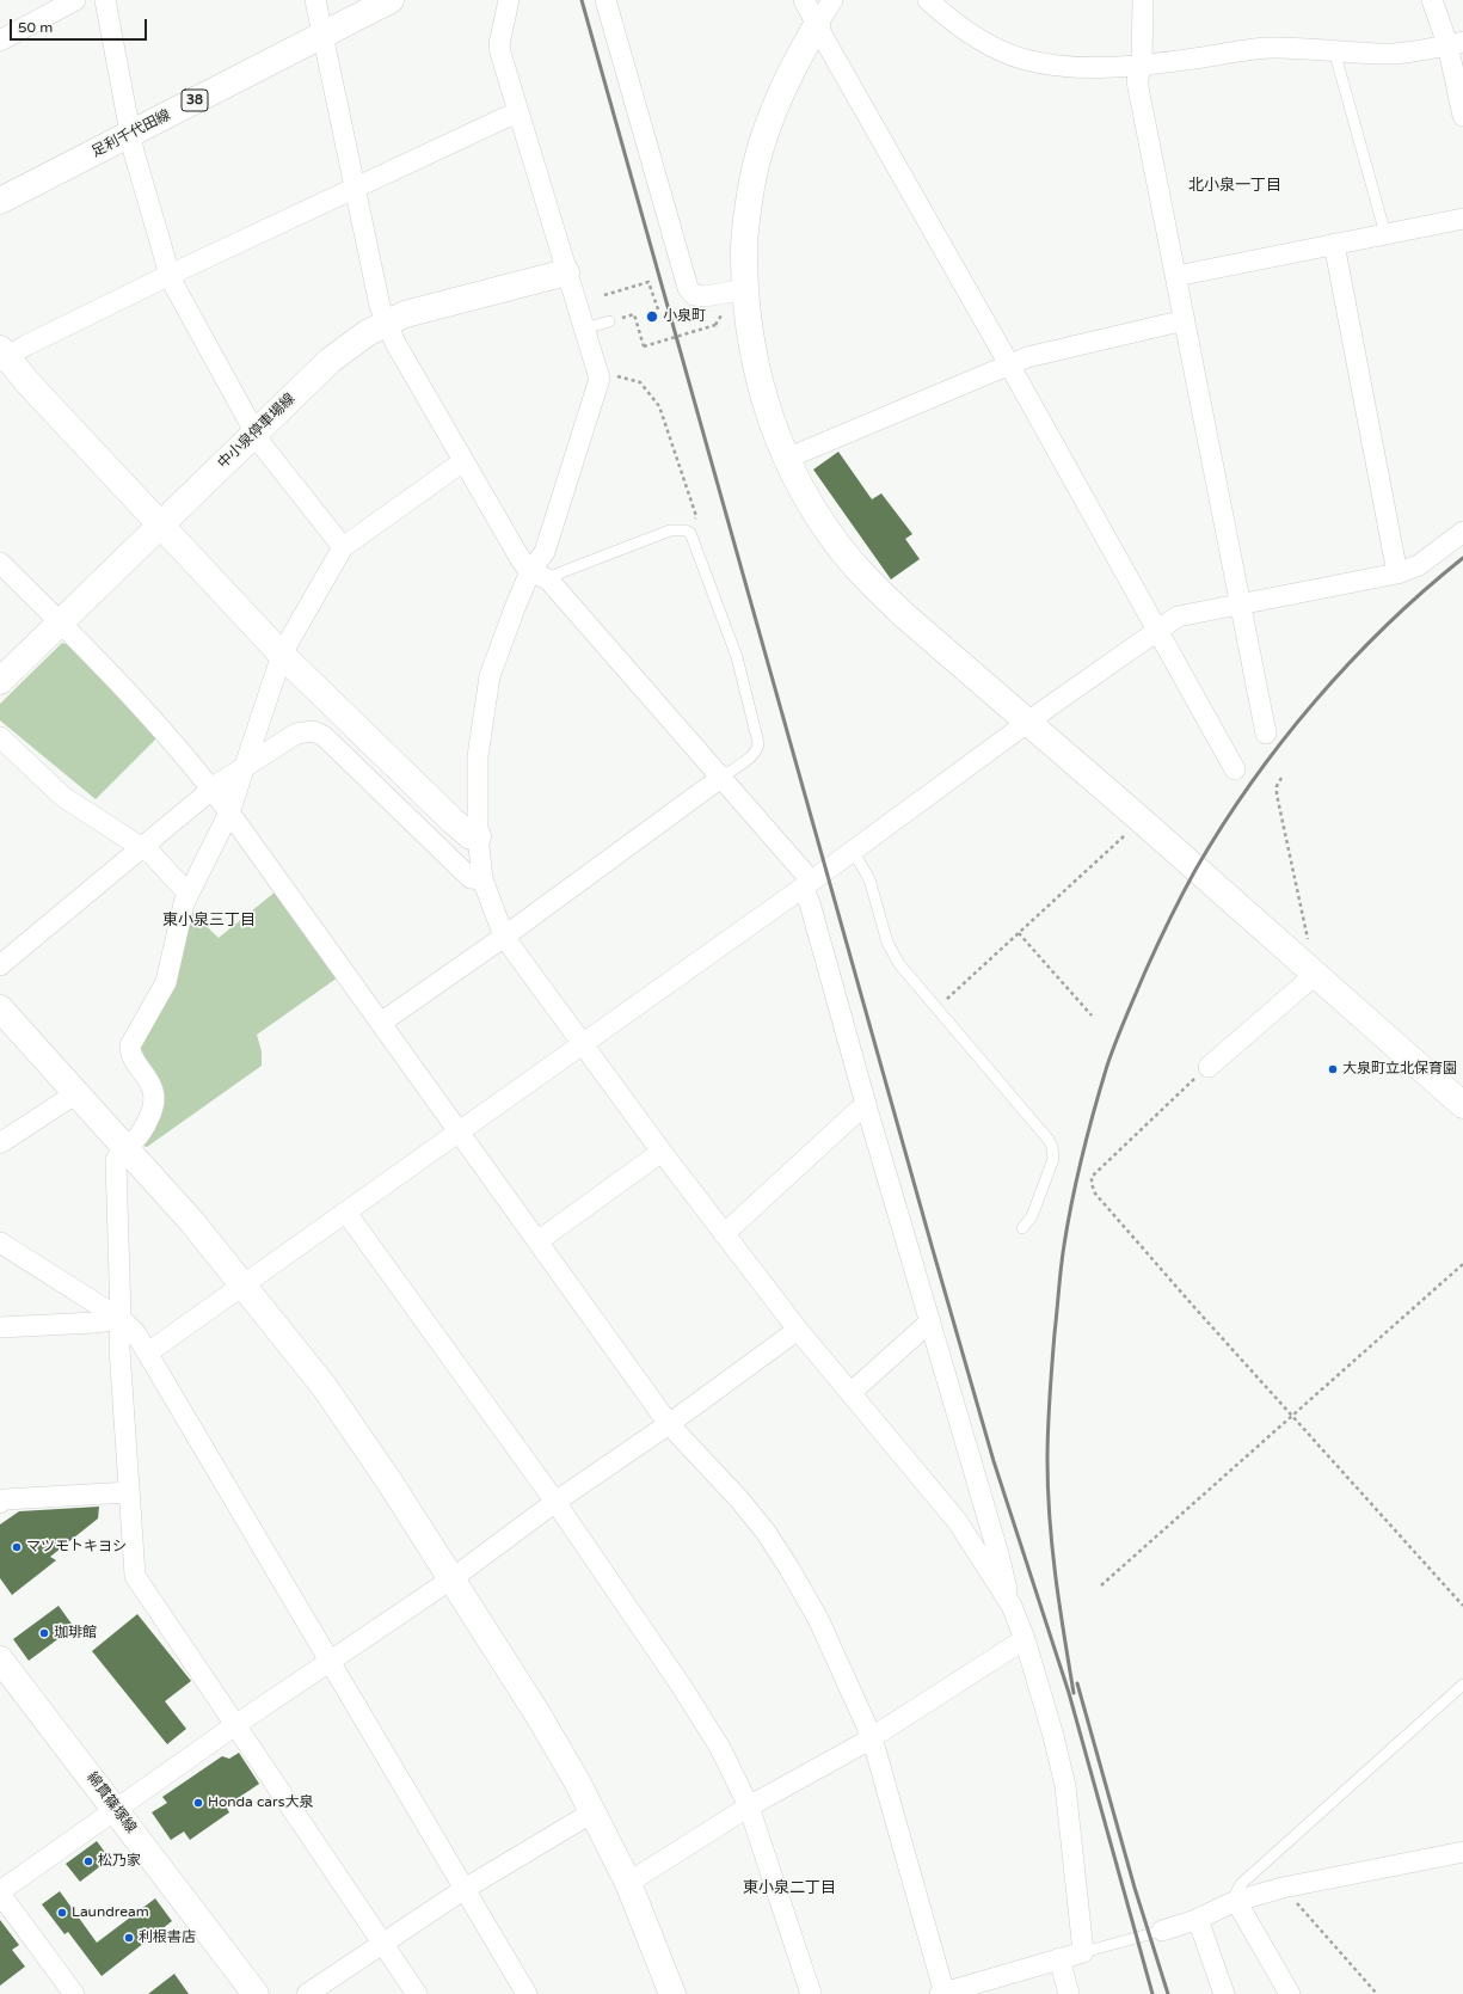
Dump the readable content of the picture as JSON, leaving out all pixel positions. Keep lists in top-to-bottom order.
{
  "streets": {
    "street": [
      "38",
      "足利千代田線",
      "中小泉停車場線",
      "綿貫篠塚線"
    ]
  },
  "districts": ["北小泉一丁目", "東小泉三丁目", "東小泉二丁目"],
  "places": [
    "小泉町",
    "大泉町立北保育園",
    "マツモトキヨシ",
    "珈琲館",
    "Honda cars大泉",
    "松乃家",
    "Laundream",
    "利根書店"
  ],
  "scale_bar": "50 m"
}
